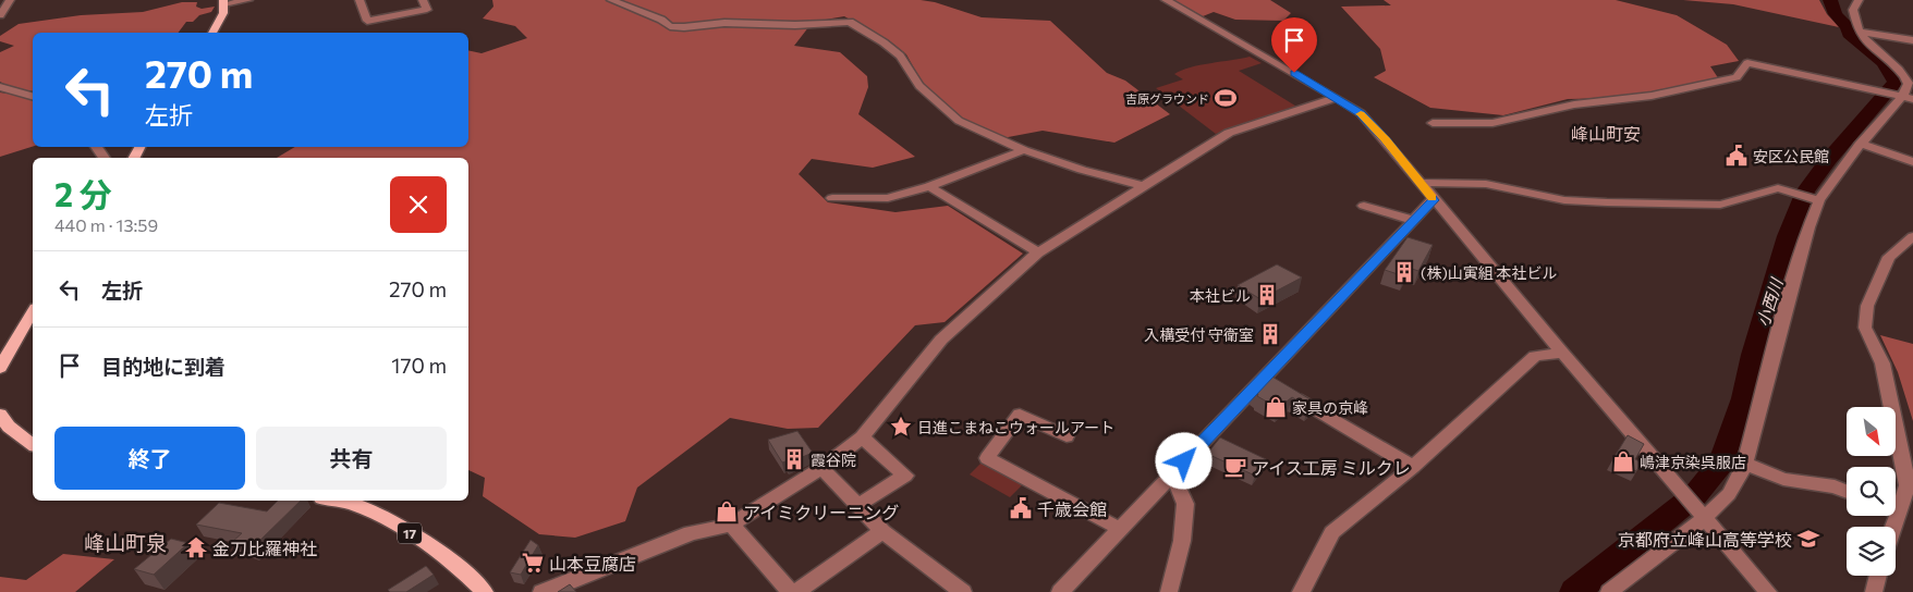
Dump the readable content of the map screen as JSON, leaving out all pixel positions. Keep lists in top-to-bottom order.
{
  "streets": {
    "main road": ["17"]
  },
  "districts": ["峰山町安", "峰山町泉"],
  "water": ["小西川"],
  "places": {
    "sports": ["吉原グラウンド"],
    "public building": ["安区公民館", "千歳会館"],
    "building": [
      "(株)山寅組 本社ビル",
      "本社ビル",
      "入構受付 守衛室",
      "霞谷院"
    ],
    "shop": ["家具の京峰", "嶋津京染呉服店", "アイミクリーニング"],
    "place": ["日進こまねこウォールアート"],
    "cafe": ["アイス工房 ミルクレ"],
    "school or university": ["京都府立峰山高等学校"],
    "temple": ["金刀比羅神社"],
    "supermarket": ["山本豆腐店"]
  },
  "north": "bottom right",
  "page": {
    "turn": ["270 m", "左折"],
    "heading": ["2 分", "440 m · 13:59"],
    "list": [
      {
        "name": "左折",
        "value": "270 m"
      },
      {
        "name": "目的地に到着",
        "value": "170 m"
      }
    ],
    "buttons": ["終了", "共有"]
  }
}
